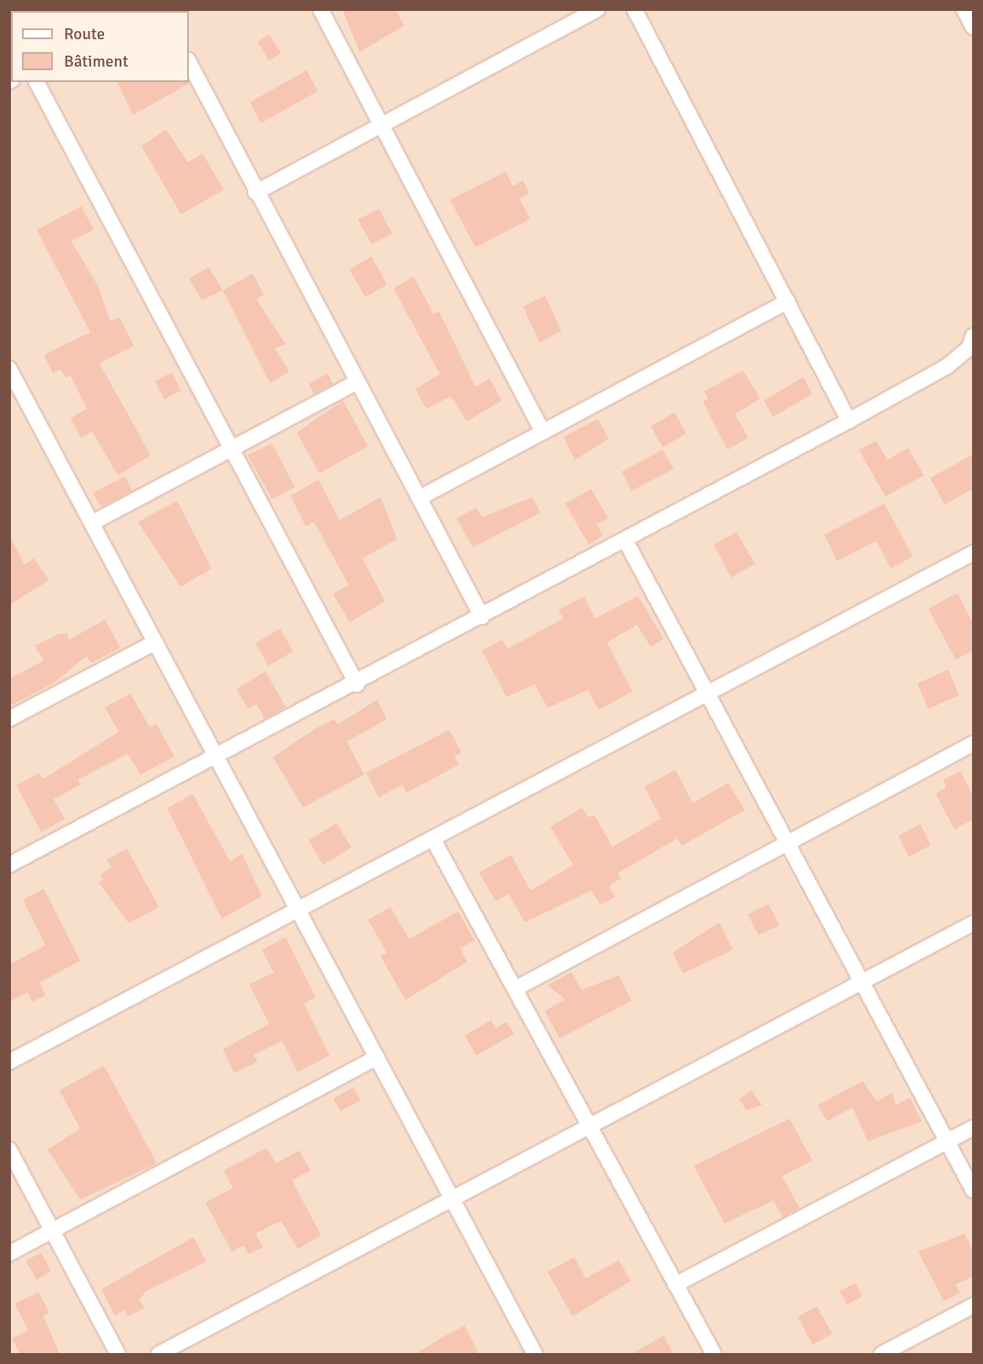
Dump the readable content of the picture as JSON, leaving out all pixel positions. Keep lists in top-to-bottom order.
{
  "legend": ["Route", "Bâtiment"]
}
